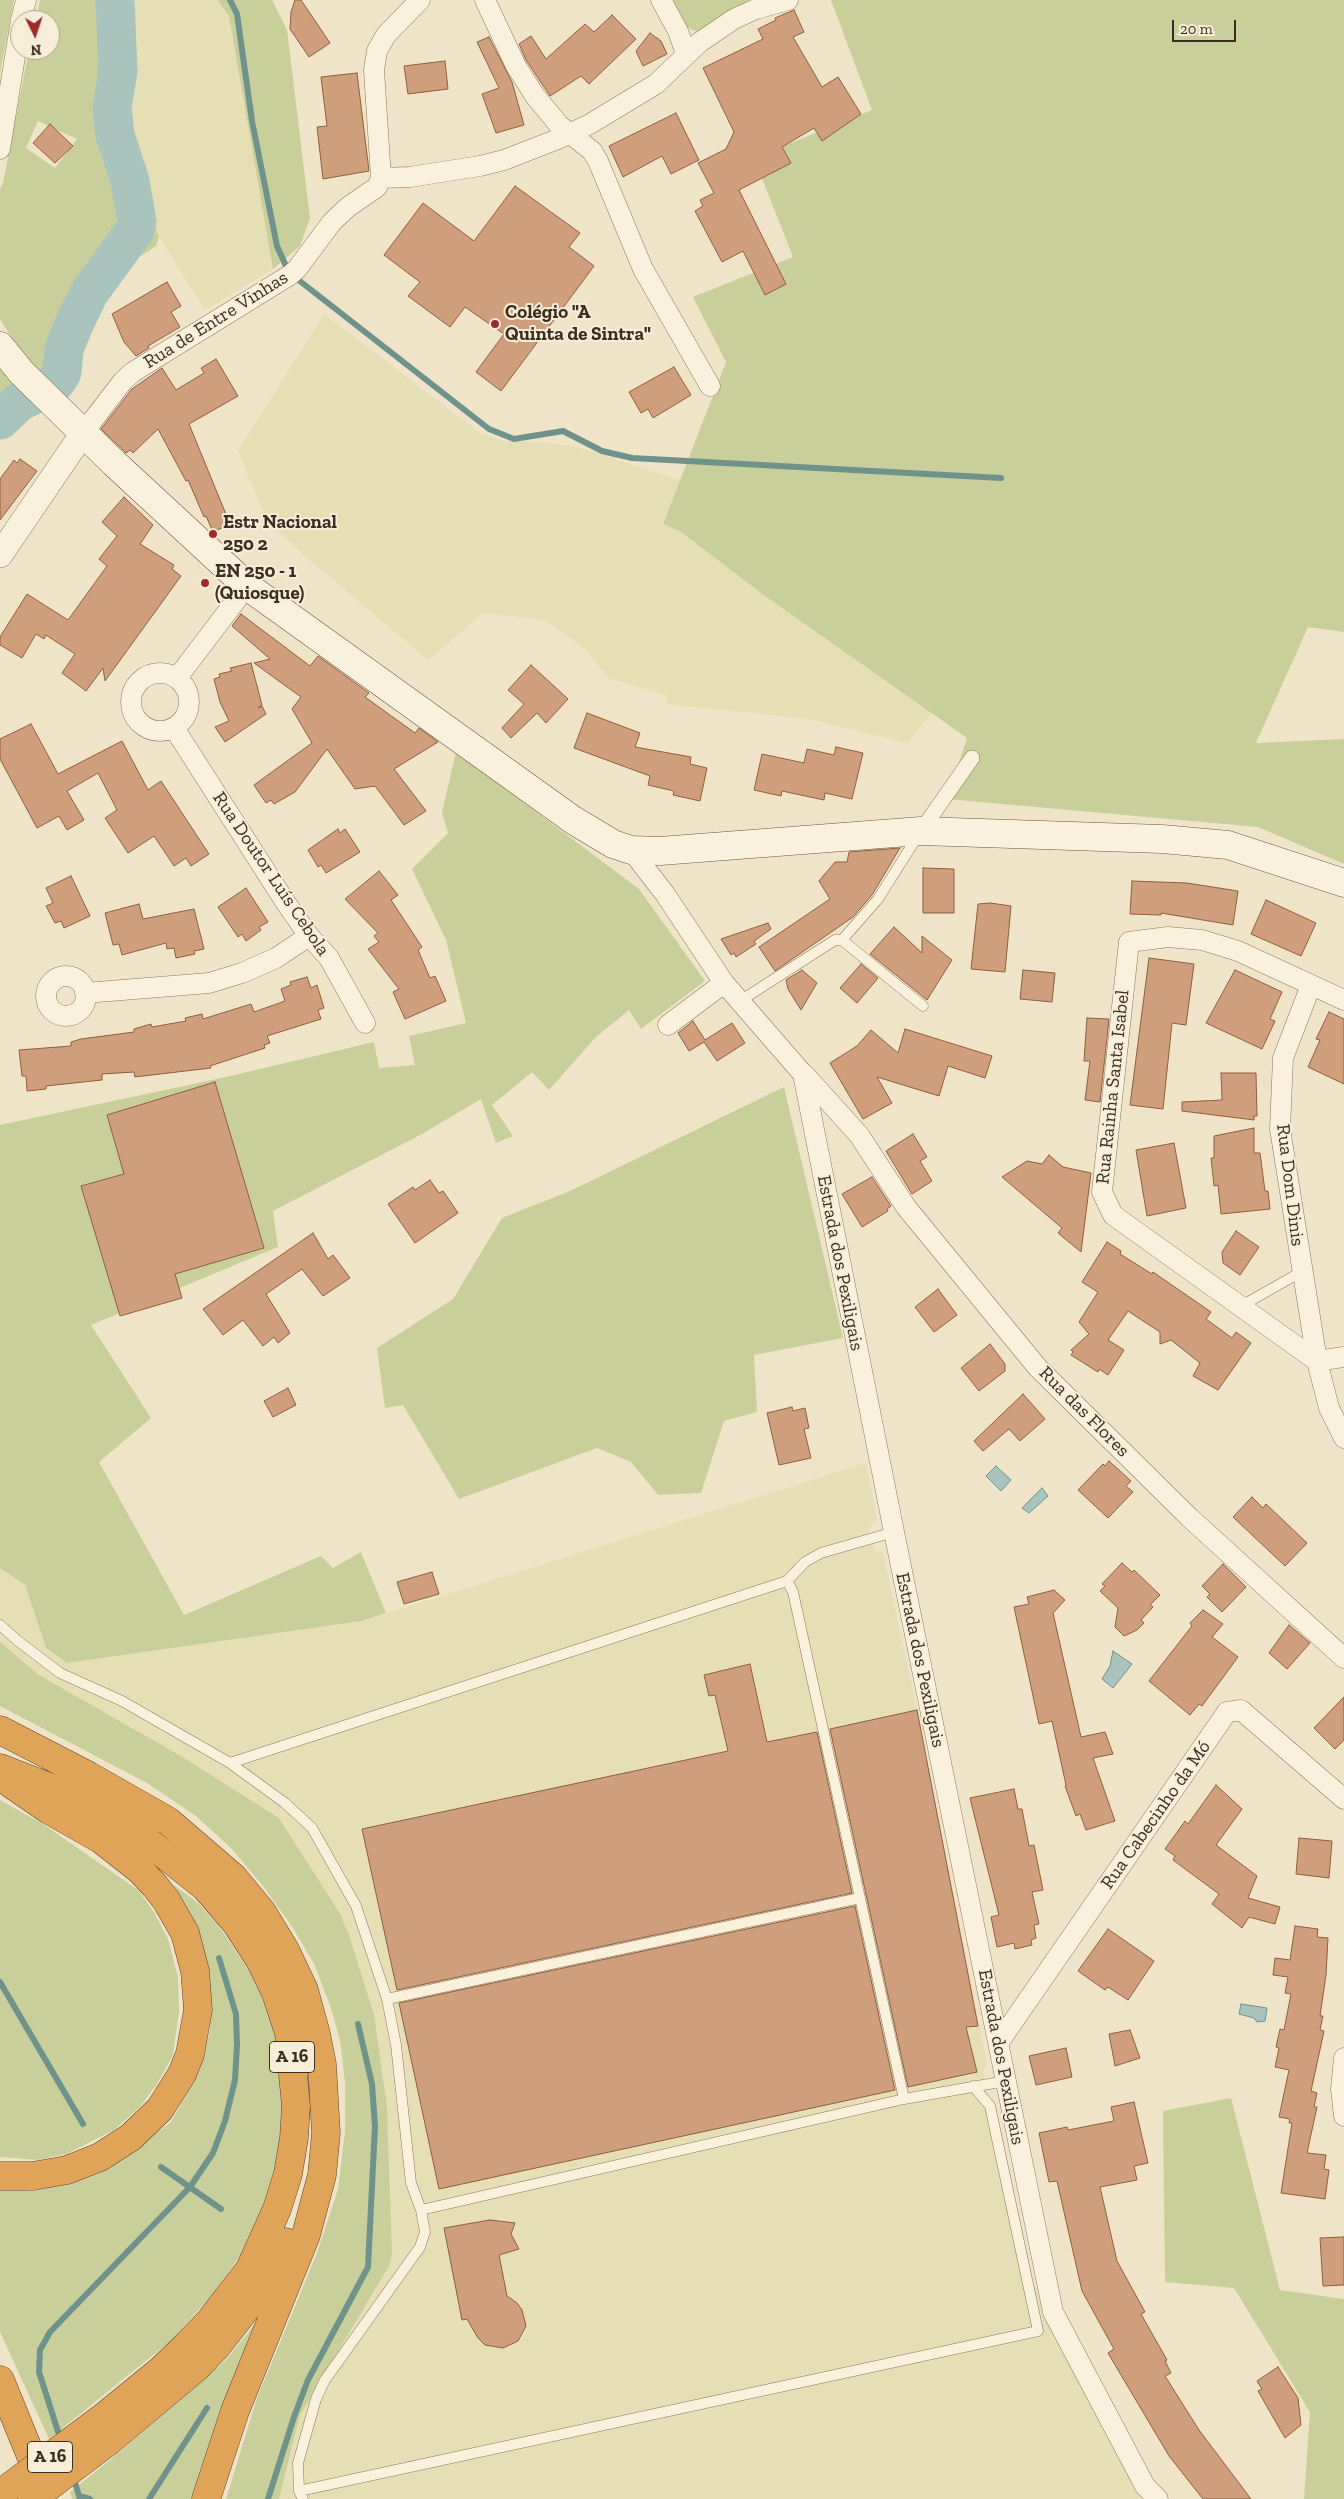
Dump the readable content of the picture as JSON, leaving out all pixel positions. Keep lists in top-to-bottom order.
{
  "streets": {
    "highway": ["A 16"],
    "street": [
      "Rua de Entre Vinhas",
      "Rua Doutor Luís Cebola",
      "Rua Rainha Santa Isabel",
      "Rua Dom Dinis",
      "Estrada dos Pexiligais",
      "Rua das Flores",
      "Rua Cabecinho da Mó"
    ]
  },
  "crossings": [
    ["Rua Rainha Santa Isabel", "Rua Dom Dinis"],
    ["Estrada dos Pexiligais", "Rua das Flores"],
    ["Estrada dos Pexiligais", "Rua Cabecinho da Mó"]
  ],
  "places": ["Colégio \"A Quinta de Sintra\"", "Estr Nacional 250 2", "EN 250 - 1 (Quiosque)"],
  "scale_bar": "20 m",
  "north": "bottom"
}
